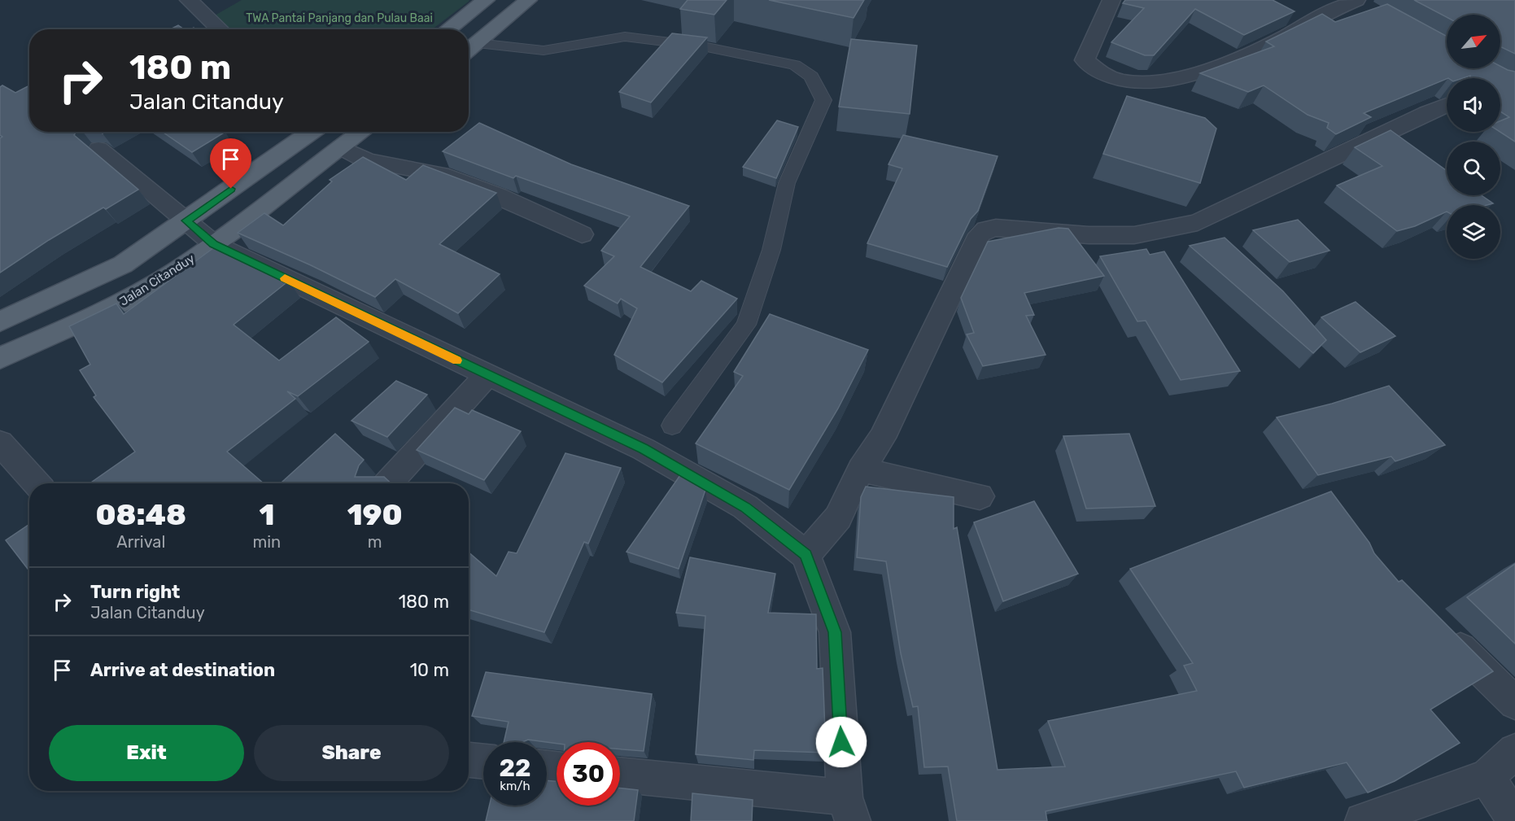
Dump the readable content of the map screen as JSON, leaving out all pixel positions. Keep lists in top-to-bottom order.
{
  "streets": {
    "main road": ["Jalan Citanduy"]
  },
  "parks": ["TWA Pantai Panjang dan Pulau Baai"],
  "north": "top right",
  "page": {
    "turn": ["180 m", "Jalan Citanduy"],
    "eta": [
      "08:48",
      "Arrival",
      "1",
      "min",
      "190",
      "m"
    ],
    "list": [
      {
        "name": "Turn right",
        "note": "Jalan Citanduy",
        "value": "180 m"
      },
      {
        "name": "Arrive at destination",
        "value": "10 m"
      }
    ],
    "buttons": ["Exit", "Share"],
    "speed": "22 km/h",
    "limit": "30"
  }
}
